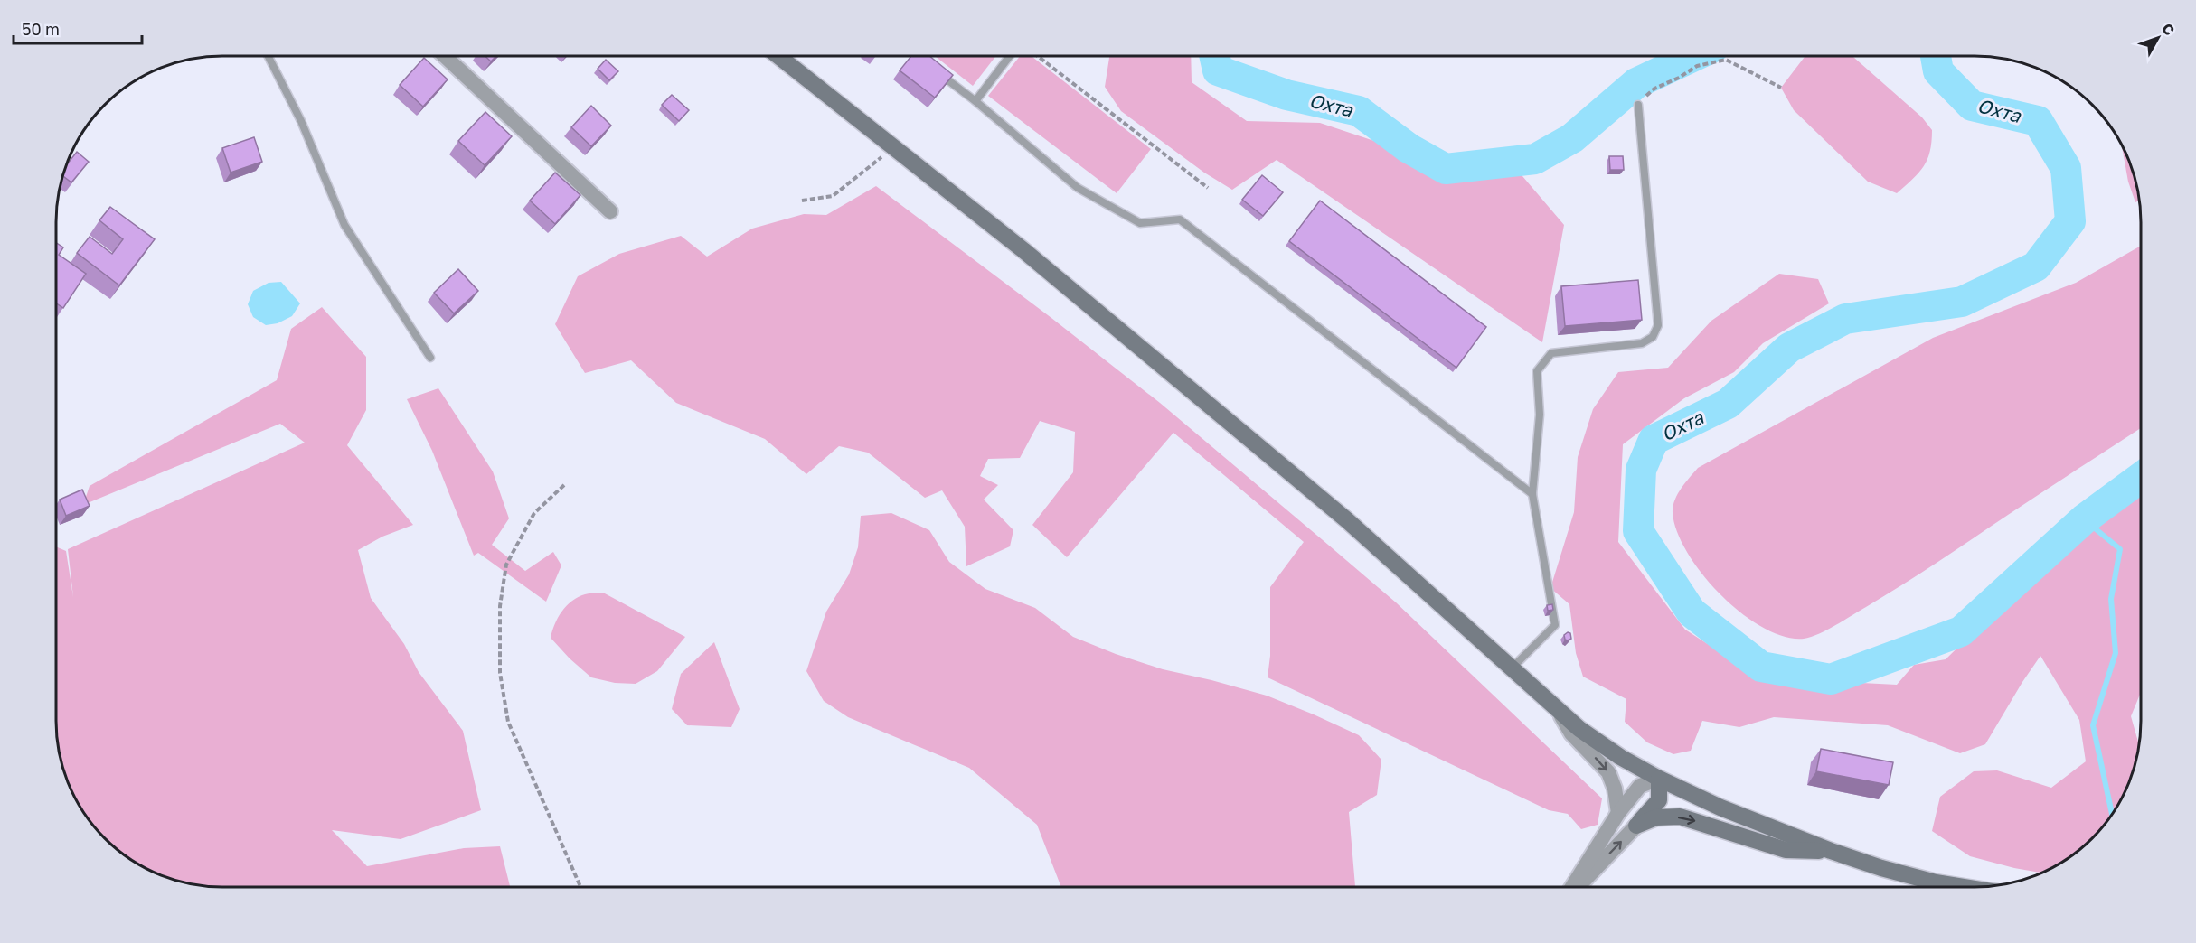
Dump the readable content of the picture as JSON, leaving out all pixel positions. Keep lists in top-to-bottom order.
{
  "water": ["Охта"],
  "scale_bar": "50 m",
  "north": "top right"
}
